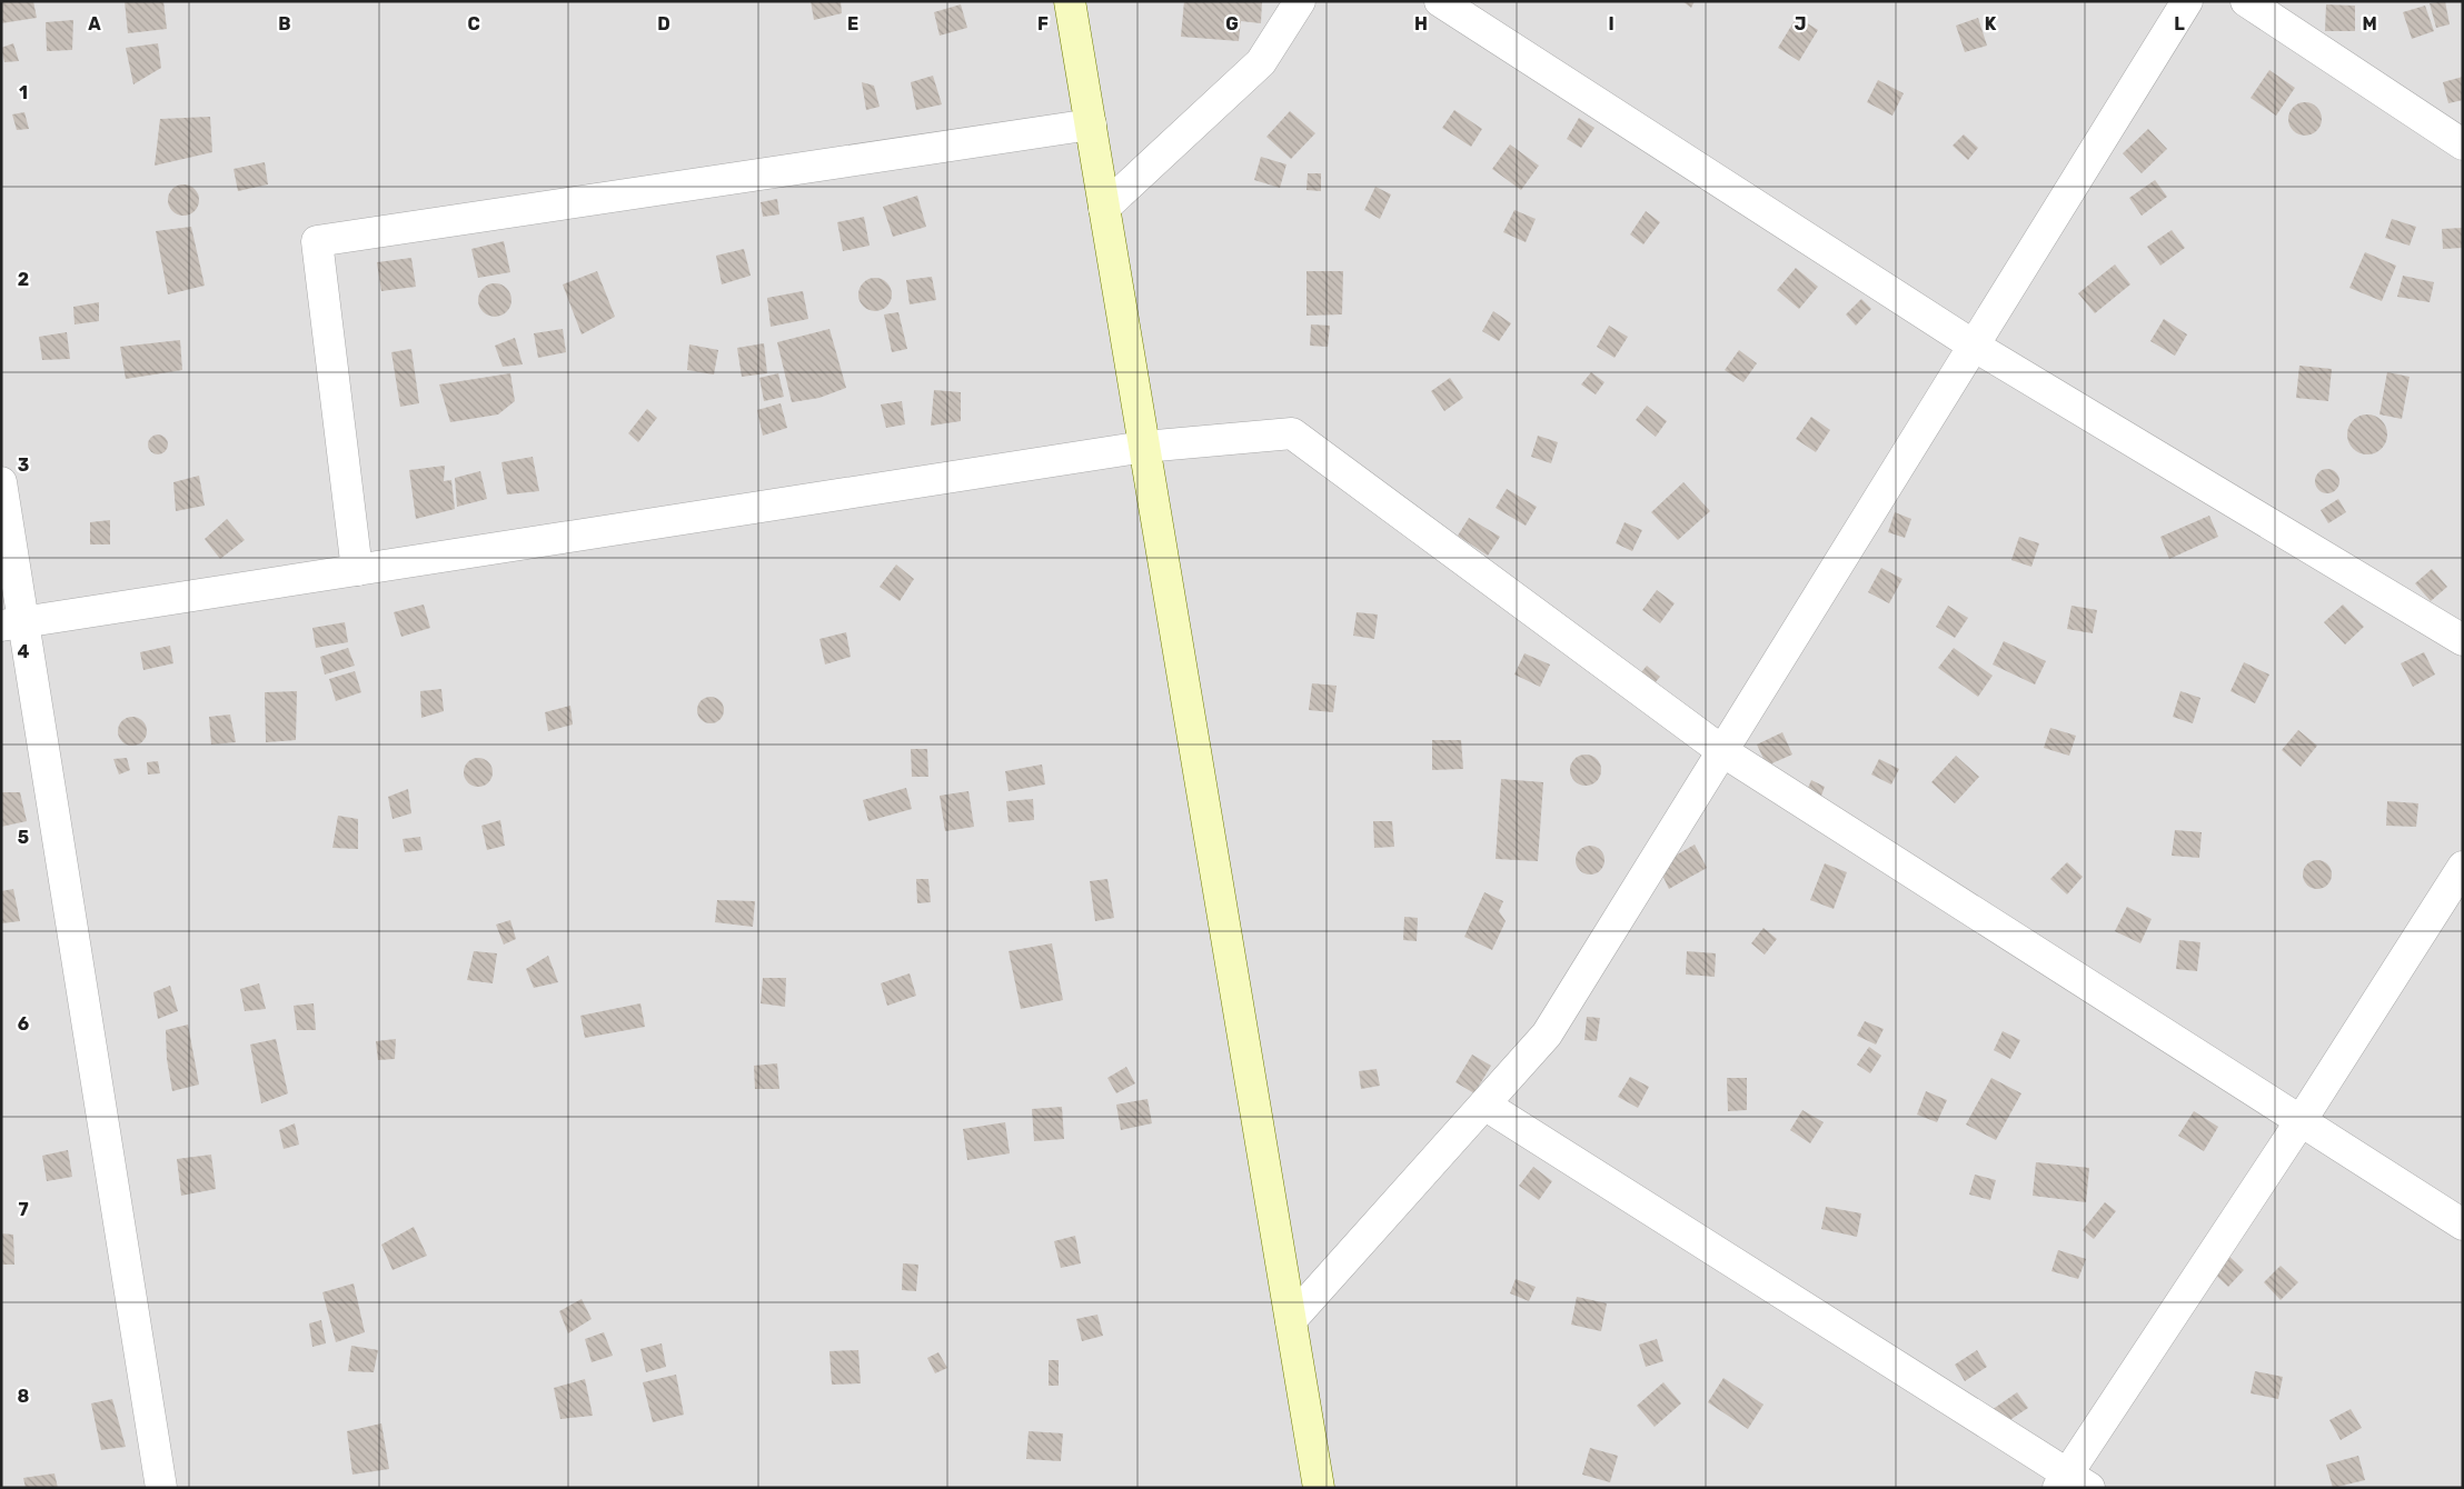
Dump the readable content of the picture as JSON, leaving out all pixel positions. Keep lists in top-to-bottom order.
{
  "grid": {
    "columns": [
      "A",
      "B",
      "C",
      "D",
      "E",
      "F",
      "G",
      "H",
      "I",
      "J",
      "K",
      "L",
      "M"
    ],
    "rows": [
      "1",
      "2",
      "3",
      "4",
      "5",
      "6",
      "7",
      "8"
    ]
  }
}
